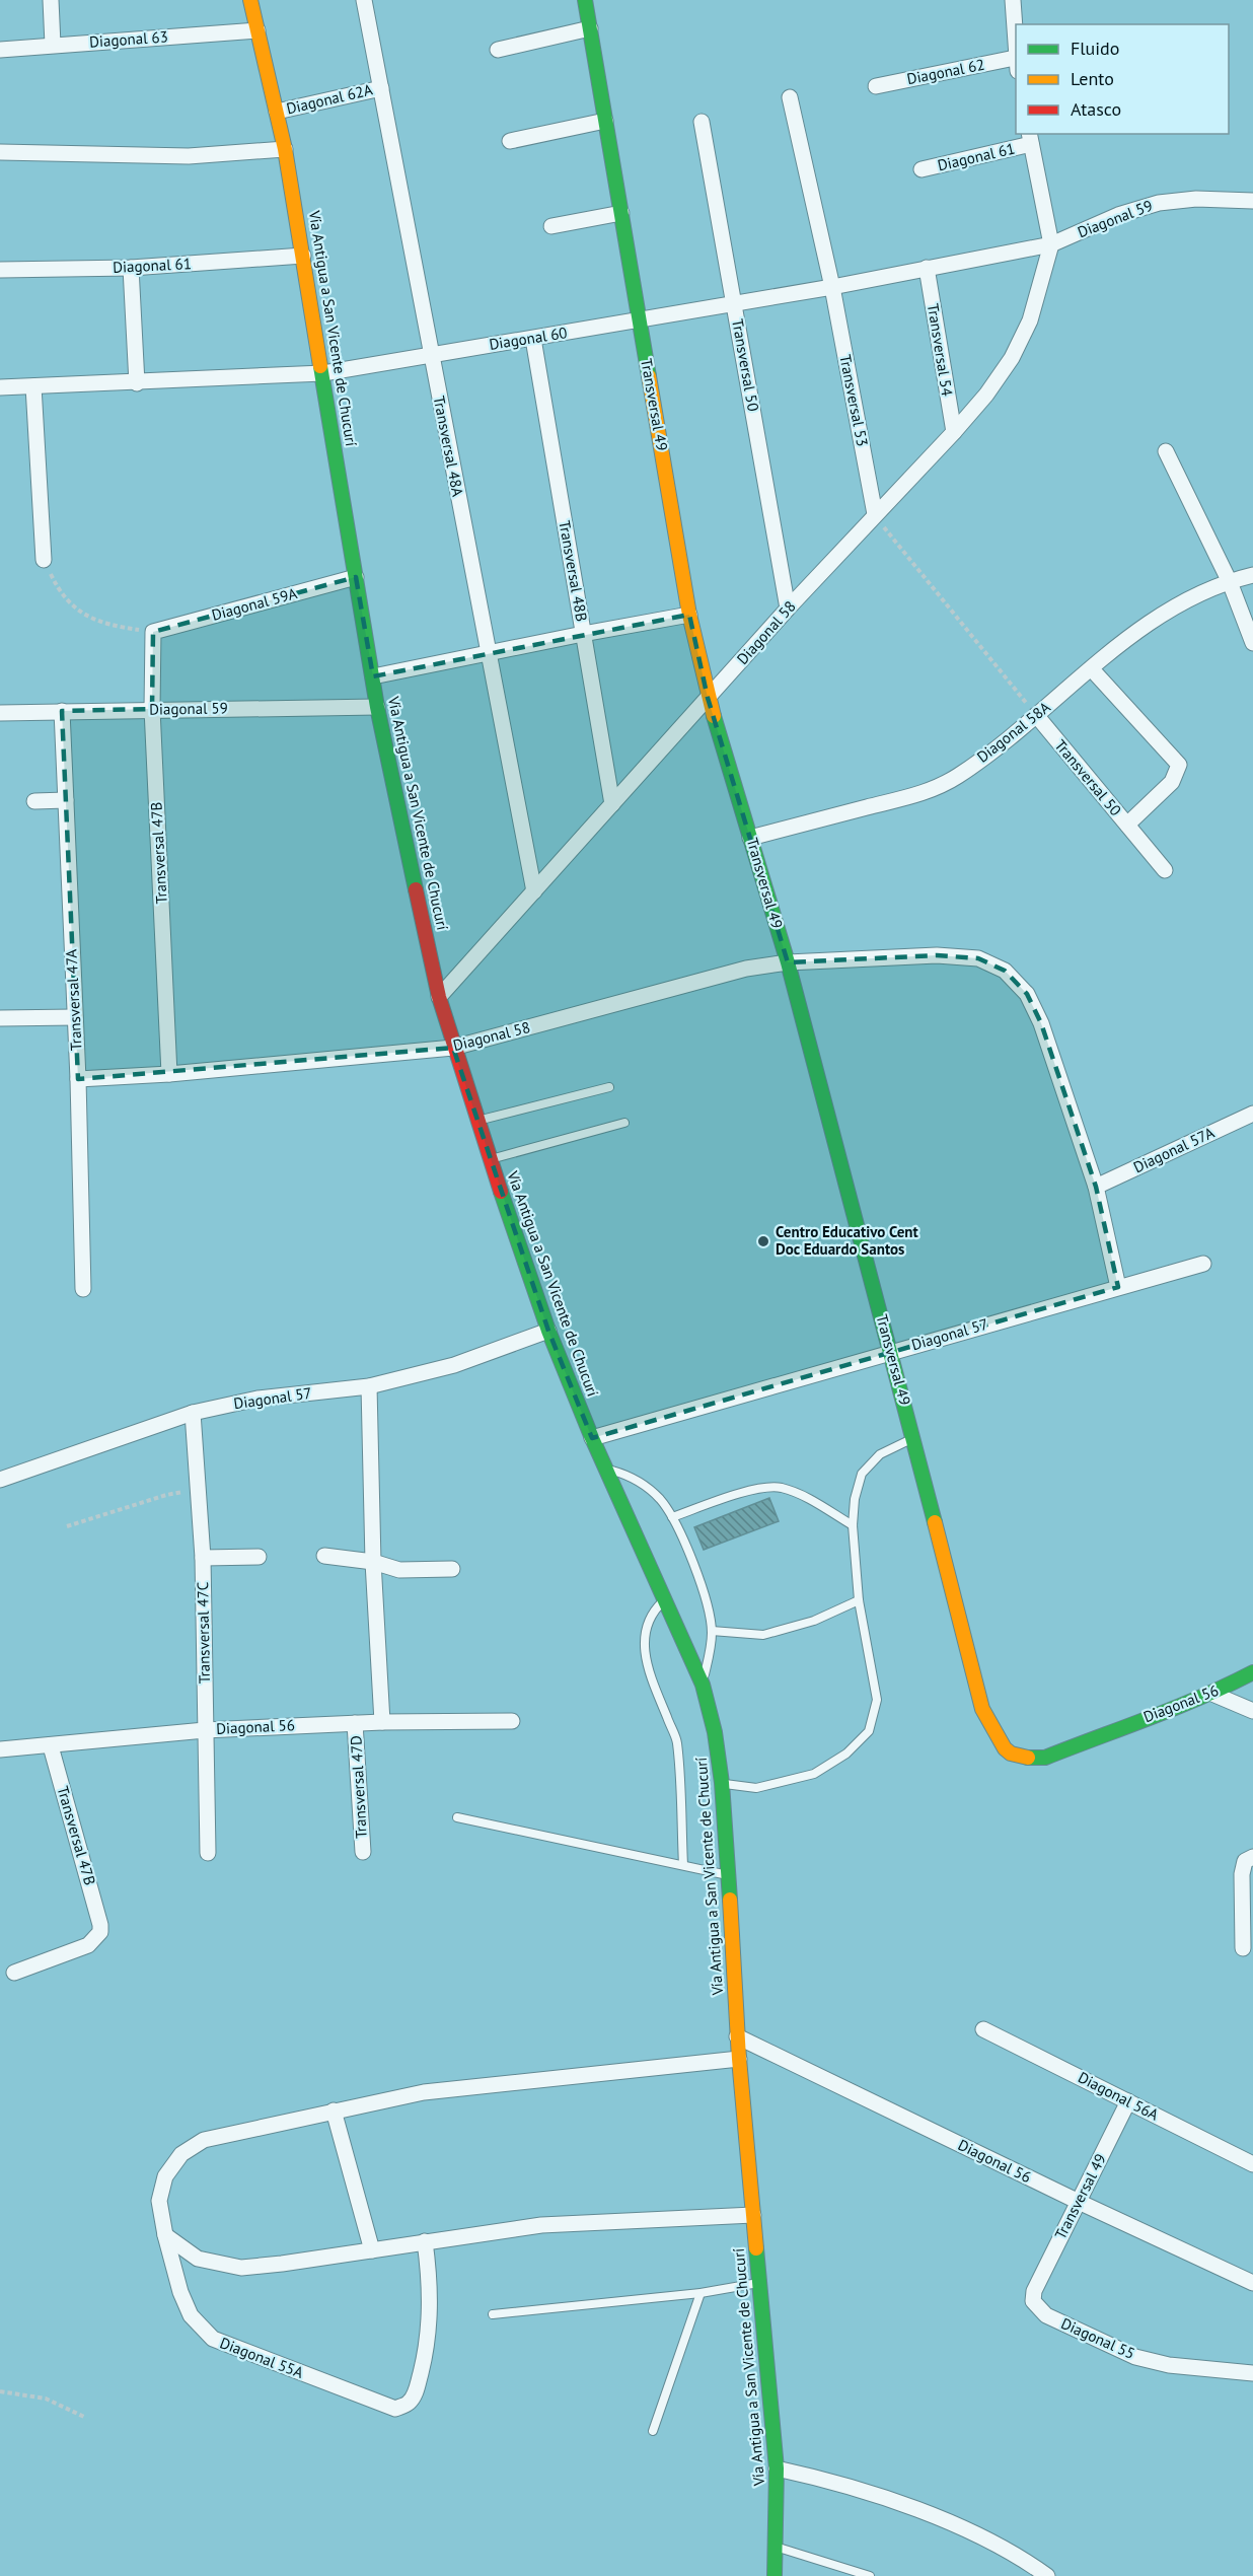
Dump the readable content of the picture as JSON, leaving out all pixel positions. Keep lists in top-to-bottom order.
{
  "streets": {
    "main road": ["Vía Antigua a San Vicente de Chucurí", "Transversal 49", "Diagonal 56"],
    "street": [
      "Diagonal 63",
      "Diagonal 62",
      "Diagonal 62A",
      "Diagonal 61",
      "Diagonal 59",
      "Diagonal 60",
      "Transversal 54",
      "Transversal 50",
      "Transversal 53",
      "Transversal 48A",
      "Transversal 48B",
      "Diagonal 59A",
      "Diagonal 58",
      "Diagonal 58A",
      "Transversal 47B",
      "Transversal 47A",
      "Diagonal 57A",
      "Diagonal 57",
      "Transversal 47C",
      "Transversal 47D",
      "Diagonal 56A",
      "Diagonal 55",
      "Diagonal 55A"
    ]
  },
  "crossings": [
    ["Diagonal 63", "Vía Antigua a San Vicente de Chucurí"],
    ["Diagonal 62A", "Vía Antigua a San Vicente de Chucurí"],
    ["Diagonal 62A", "Transversal 48A"],
    ["Diagonal 61", "Vía Antigua a San Vicente de Chucurí"],
    ["Diagonal 59", "Vía Antigua a San Vicente de Chucurí"],
    ["Diagonal 59", "Diagonal 60"],
    ["Diagonal 59", "Diagonal 58"],
    ["Diagonal 59", "Transversal 47B"],
    ["Diagonal 59", "Transversal 47A"],
    ["Vía Antigua a San Vicente de Chucurí", "Diagonal 60"],
    ["Vía Antigua a San Vicente de Chucurí", "Diagonal 59A"],
    ["Vía Antigua a San Vicente de Chucurí", "Diagonal 58"],
    ["Vía Antigua a San Vicente de Chucurí", "Diagonal 57"],
    ["Vía Antigua a San Vicente de Chucurí", "Diagonal 56"],
    ["Diagonal 60", "Transversal 54"],
    ["Diagonal 60", "Transversal 50"],
    ["Diagonal 60", "Transversal 53"],
    ["Diagonal 60", "Transversal 49"],
    ["Diagonal 60", "Transversal 48A"],
    ["Diagonal 60", "Transversal 48B"],
    ["Diagonal 60", "Diagonal 58"],
    ["Transversal 54", "Diagonal 58"],
    ["Transversal 50", "Diagonal 58"],
    ["Transversal 50", "Diagonal 58A"],
    ["Transversal 53", "Diagonal 58"],
    ["Transversal 49", "Diagonal 58"],
    ["Transversal 49", "Diagonal 58A"],
    ["Transversal 49", "Diagonal 57"],
    ["Transversal 49", "Diagonal 56"],
    ["Transversal 49", "Diagonal 56A"],
    ["Transversal 49", "Diagonal 55"],
    ["Transversal 48A", "Diagonal 58"],
    ["Transversal 48B", "Diagonal 58"],
    ["Diagonal 59A", "Transversal 47B"],
    ["Diagonal 58", "Transversal 47B"],
    ["Diagonal 58", "Transversal 47A"],
    ["Diagonal 58", "Diagonal 57A"],
    ["Transversal 47B", "Diagonal 56"],
    ["Diagonal 57", "Transversal 47C"],
    ["Transversal 47C", "Diagonal 56"],
    ["Diagonal 56", "Transversal 47D"]
  ],
  "places": ["Centro Educativo Cent Doc Eduardo Santos"],
  "legend": ["Fluido", "Lento", "Atasco"]
}
